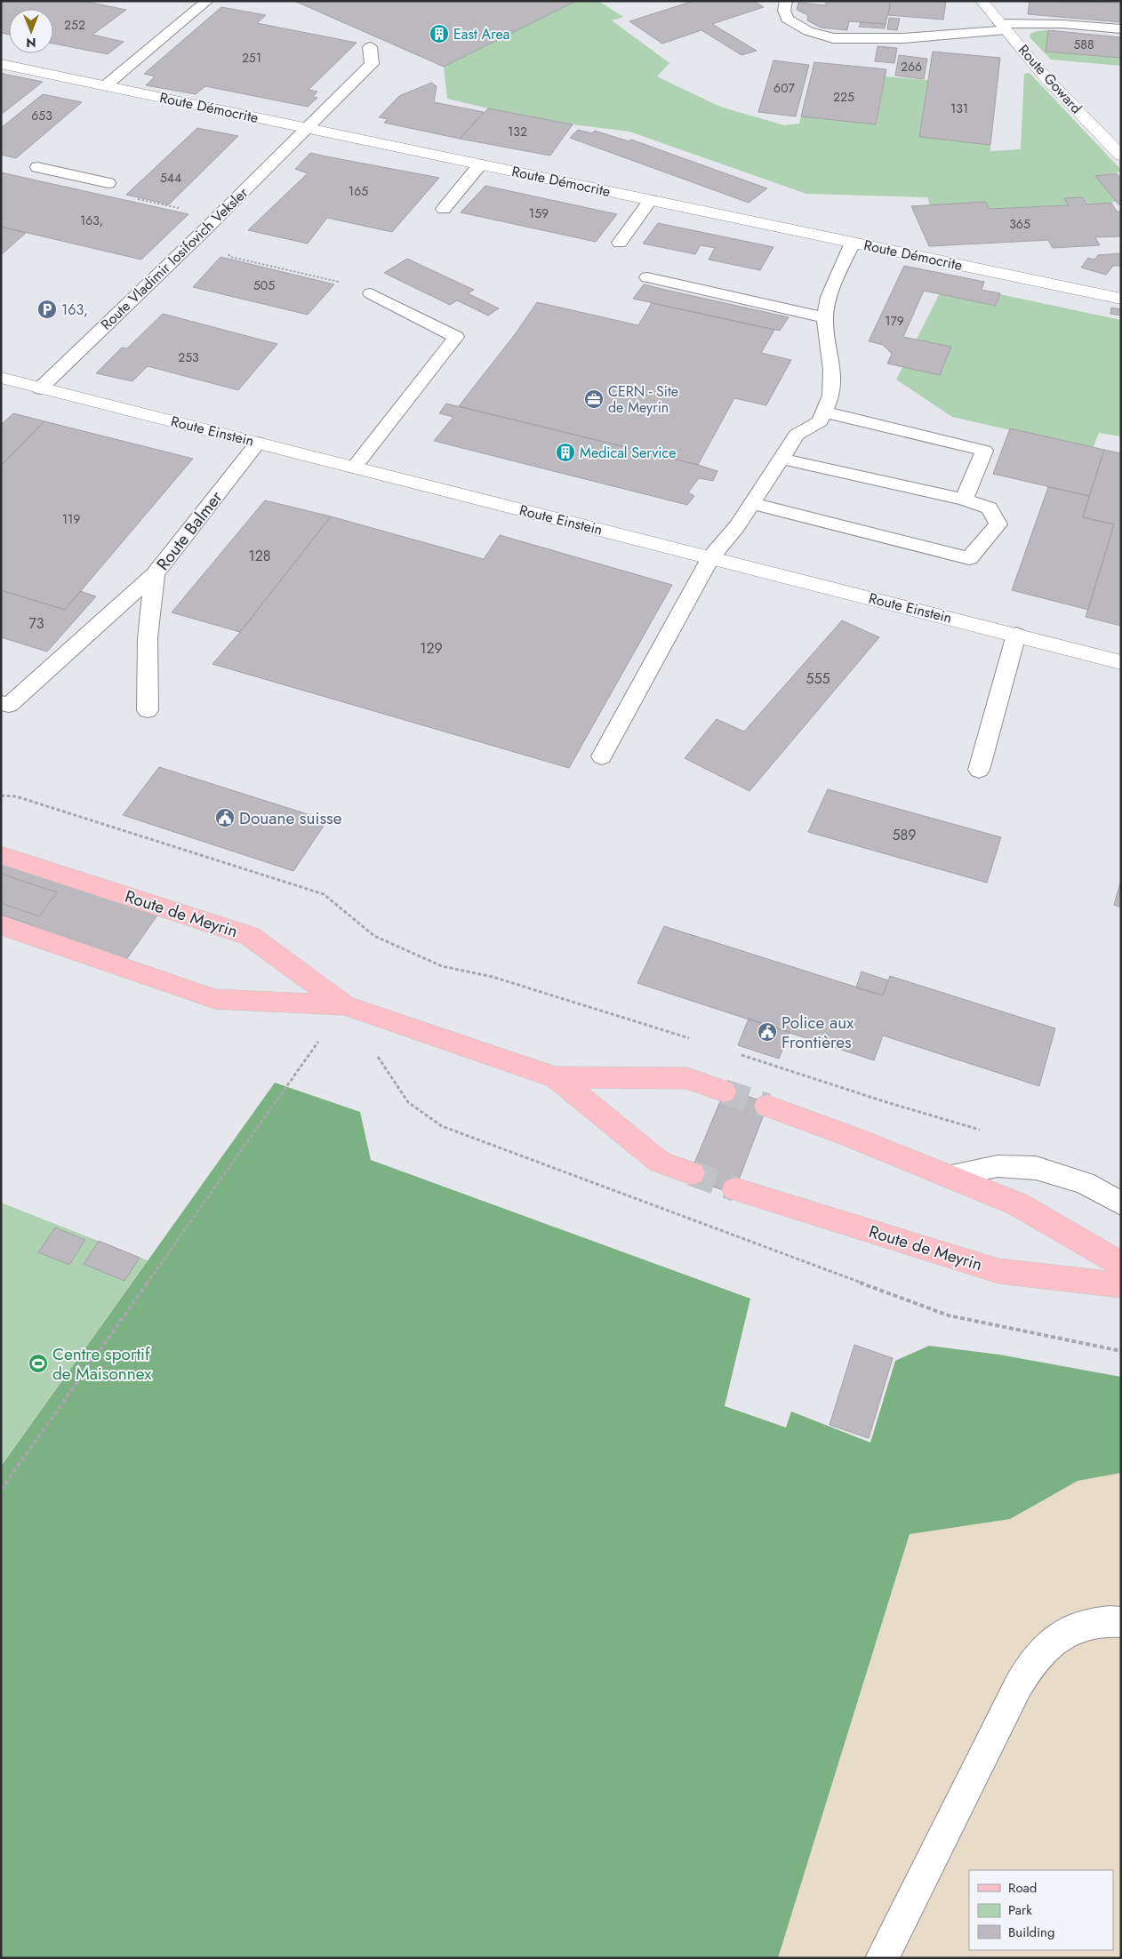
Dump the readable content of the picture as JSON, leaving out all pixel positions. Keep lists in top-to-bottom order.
{
  "streets": {
    "main road": ["Route de Meyrin"],
    "street": ["Route Goward", "Route Démocrite", "Route Einstein"],
    "lane": ["Route Vladimir Iosifovich Veksler", "Route Balmer"]
  },
  "crossings": [
    ["Route Démocrite", "Route Vladimir Iosifovich Veksler"],
    ["Route Vladimir Iosifovich Veksler", "Route Einstein"],
    ["Route Einstein", "Route Balmer"]
  ],
  "places": {
    "building": ["East Area", "Medical Service"],
    "parking": ["163,"],
    "office": ["CERN - Site de Meyrin"],
    "public building": ["Douane suisse", "Police aux Frontières"],
    "sports": ["Centre sportif de Maisonnex"]
  },
  "house_numbers": [
    "252",
    "588",
    "251",
    "266",
    "607",
    "225",
    "131",
    "653",
    "132",
    "544",
    "165",
    "159",
    "163,",
    "365",
    "505",
    "179",
    "253",
    "119",
    "128",
    "73",
    "129",
    "555",
    "589"
  ],
  "legend": ["Road", "Park", "Building"],
  "north": "bottom"
}
